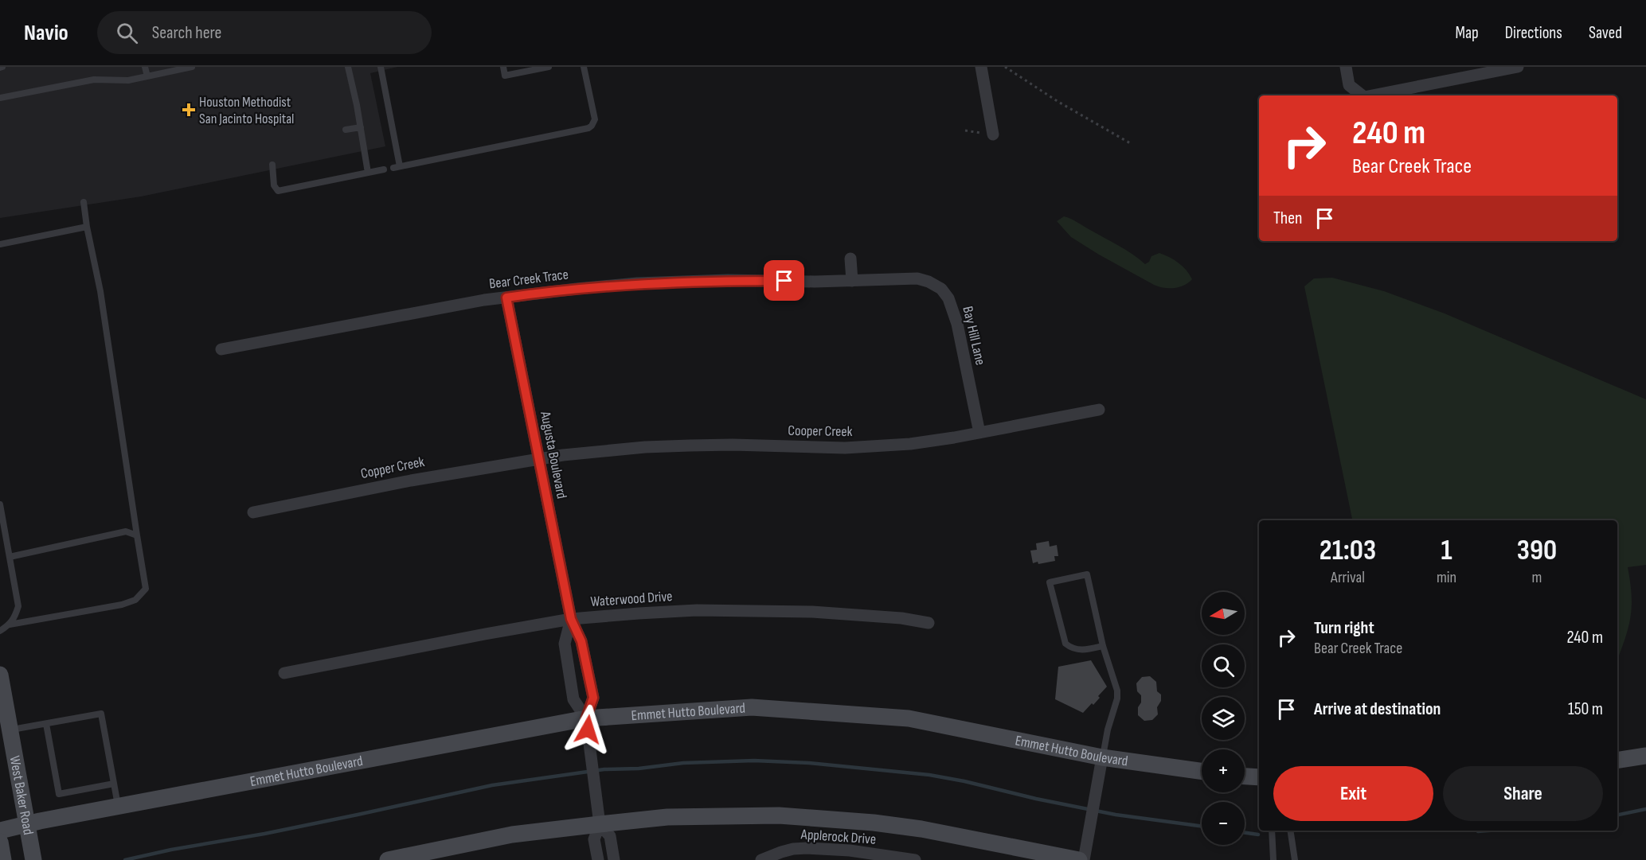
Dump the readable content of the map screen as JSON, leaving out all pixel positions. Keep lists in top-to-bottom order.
{
  "streets": {
    "street": [
      "Bear Creek Trace",
      "Bay Hill Lane",
      "Cooper Creek",
      "Augusta Boulevard",
      "Copper Creek",
      "Waterwood Drive",
      "Emmet Hutto Boulevard",
      "West Baker Road",
      "Applerock Drive"
    ]
  },
  "crossings": [
    ["Bear Creek Trace", "Bay Hill Lane"],
    ["Bear Creek Trace", "Augusta Boulevard"],
    ["Bay Hill Lane", "Cooper Creek"],
    ["Cooper Creek", "Augusta Boulevard"],
    ["Cooper Creek", "Copper Creek"],
    ["Augusta Boulevard", "Copper Creek"],
    ["Augusta Boulevard", "Waterwood Drive"],
    ["Augusta Boulevard", "Emmet Hutto Boulevard"],
    ["Emmet Hutto Boulevard", "West Baker Road"]
  ],
  "places": {
    "health": ["Houston Methodist San Jacinto Hospital"]
  },
  "north": "left",
  "page": {
    "header": "Navio",
    "search": "Search here",
    "nav": ["Map", "Directions", "Saved"],
    "turn": ["240 m", "Bear Creek Trace"],
    "then": "Then",
    "eta": [
      "21:03",
      "Arrival",
      "1",
      "min",
      "390",
      "m"
    ],
    "map_buttons": ["+", "−"],
    "list": [
      {
        "name": "Turn right",
        "note": "Bear Creek Trace",
        "value": "240 m"
      },
      {
        "name": "Arrive at destination",
        "value": "150 m"
      }
    ],
    "buttons": ["Exit", "Share"]
  }
}
